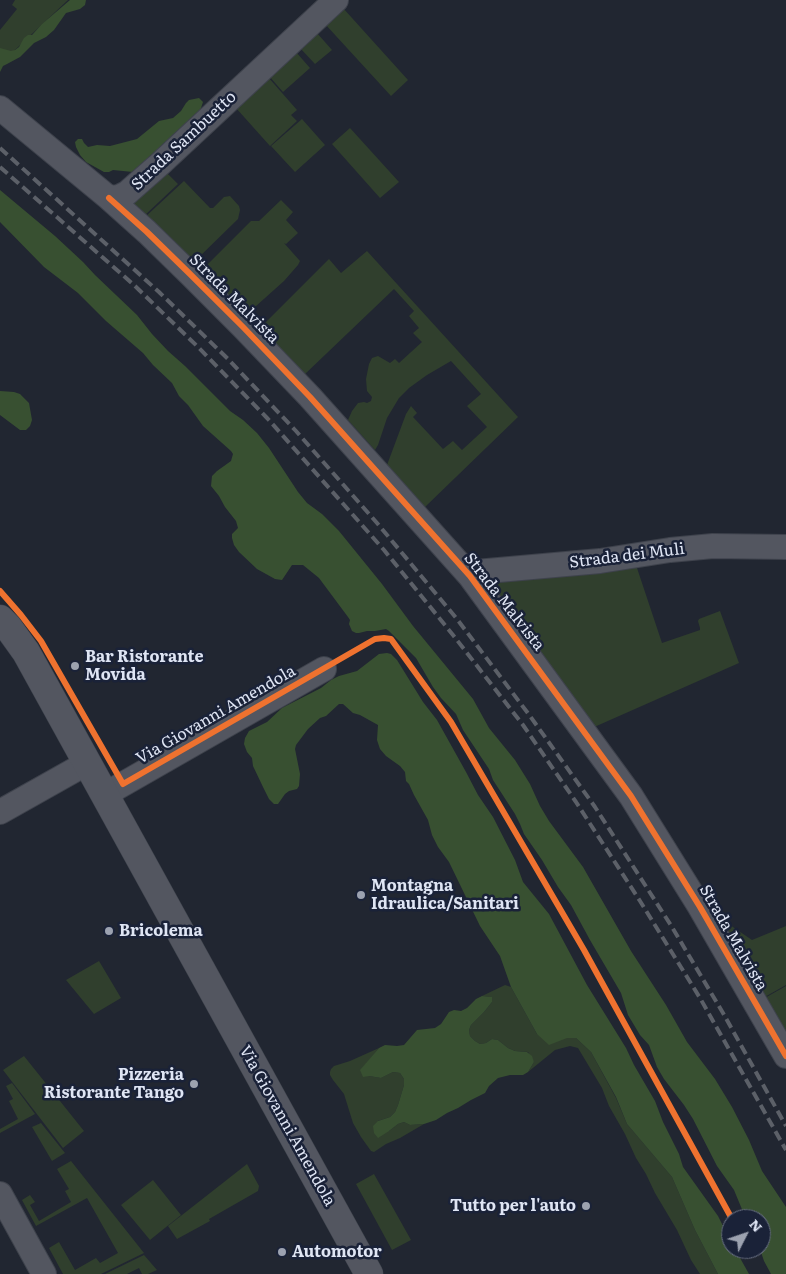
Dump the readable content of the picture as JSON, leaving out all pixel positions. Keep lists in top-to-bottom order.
{
  "streets": {
    "main road": ["Via Giovanni Amendola"],
    "street": ["Strada Sambuetto", "Strada Malvista", "Strada dei Muli"]
  },
  "crossings": [
    ["Strada Sambuetto", "Strada Malvista"],
    ["Strada Malvista", "Strada dei Muli"]
  ],
  "places": [
    "Bar Ristorante Movida",
    "Montagna Idraulica/Sanitari",
    "Bricolema",
    "Pizzeria Ristorante Tango",
    "Tutto per l'auto",
    "Automotor"
  ],
  "north": "top right"
}
